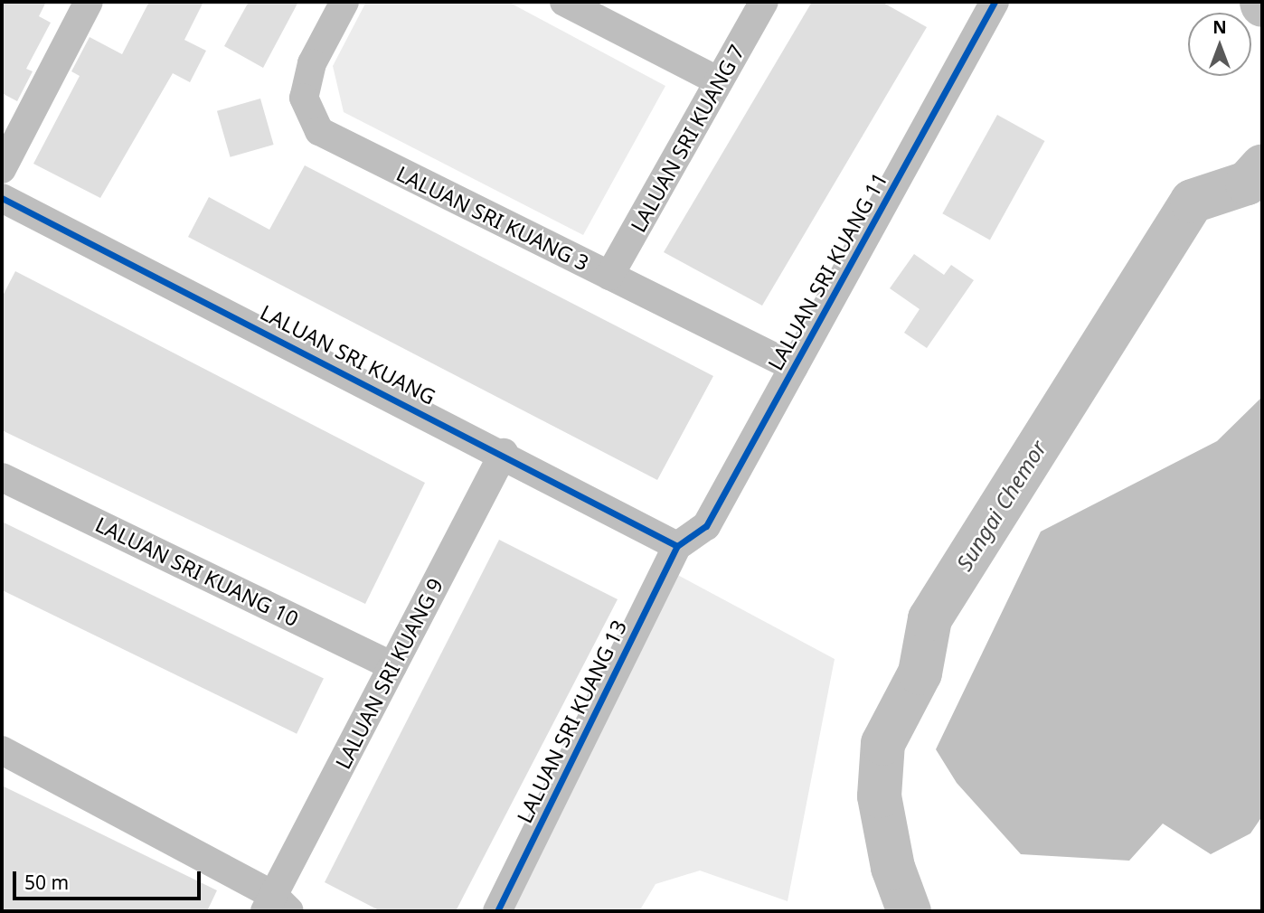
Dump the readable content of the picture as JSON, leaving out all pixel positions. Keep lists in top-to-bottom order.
{
  "streets": {
    "street": [
      "LALUAN SRI KUANG 7",
      "LALUAN SRI KUANG 3",
      "LALUAN SRI KUANG 11",
      "LALUAN SRI KUANG",
      "LALUAN SRI KUANG 10",
      "LALUAN SRI KUANG 9",
      "LALUAN SRI KUANG 13"
    ]
  },
  "crossings": [
    ["LALUAN SRI KUANG 7", "LALUAN SRI KUANG 3"],
    ["LALUAN SRI KUANG 3", "LALUAN SRI KUANG 11"],
    ["LALUAN SRI KUANG 11", "LALUAN SRI KUANG"],
    ["LALUAN SRI KUANG 11", "LALUAN SRI KUANG 13"],
    ["LALUAN SRI KUANG", "LALUAN SRI KUANG 9"],
    ["LALUAN SRI KUANG", "LALUAN SRI KUANG 13"],
    ["LALUAN SRI KUANG 10", "LALUAN SRI KUANG 9"]
  ],
  "water": ["Sungai Chemor"],
  "scale_bar": "50 m",
  "north": "top"
}
